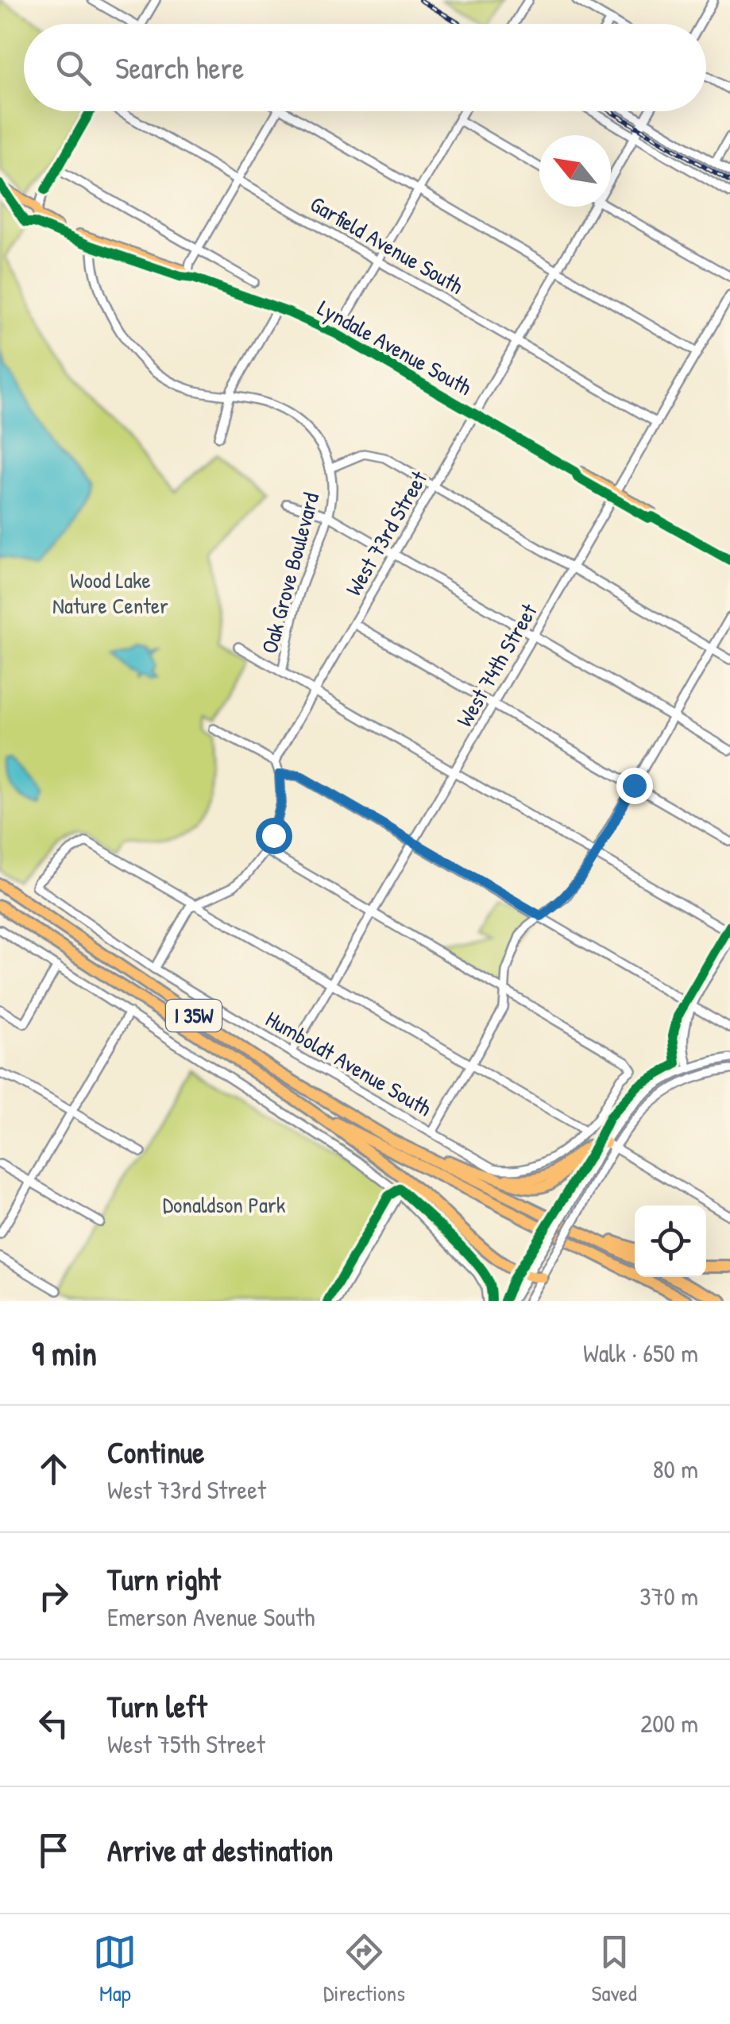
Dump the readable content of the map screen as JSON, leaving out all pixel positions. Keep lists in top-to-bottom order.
{
  "streets": {
    "highway": ["I 35W"],
    "main road": ["Lyndale Avenue South"],
    "street": [
      "Garfield Avenue South",
      "West 73rd Street",
      "Oak Grove Boulevard",
      "West 74th Street",
      "Humboldt Avenue South"
    ]
  },
  "crossings": [
    ["Garfield Avenue South", "West 73rd Street"],
    ["Garfield Avenue South", "West 74th Street"],
    ["Lyndale Avenue South", "West 73rd Street"],
    ["Lyndale Avenue South", "Oak Grove Boulevard"],
    ["Lyndale Avenue South", "West 74th Street"],
    ["West 74th Street", "Humboldt Avenue South"]
  ],
  "parks": ["Wood Lake Nature Center", "Donaldson Park"],
  "north": "top left",
  "page": {
    "search": "Search here",
    "heading": ["9 min", "Walk · 650 m"],
    "list": [
      ["Continue", "West 73rd Street", "80 m"],
      ["Turn right", "Emerson Avenue South", "370 m"],
      ["Turn left", "West 75th Street", "200 m"],
      "Arrive at destination"
    ],
    "nav": ["Map", "Directions", "Saved"]
  }
}
